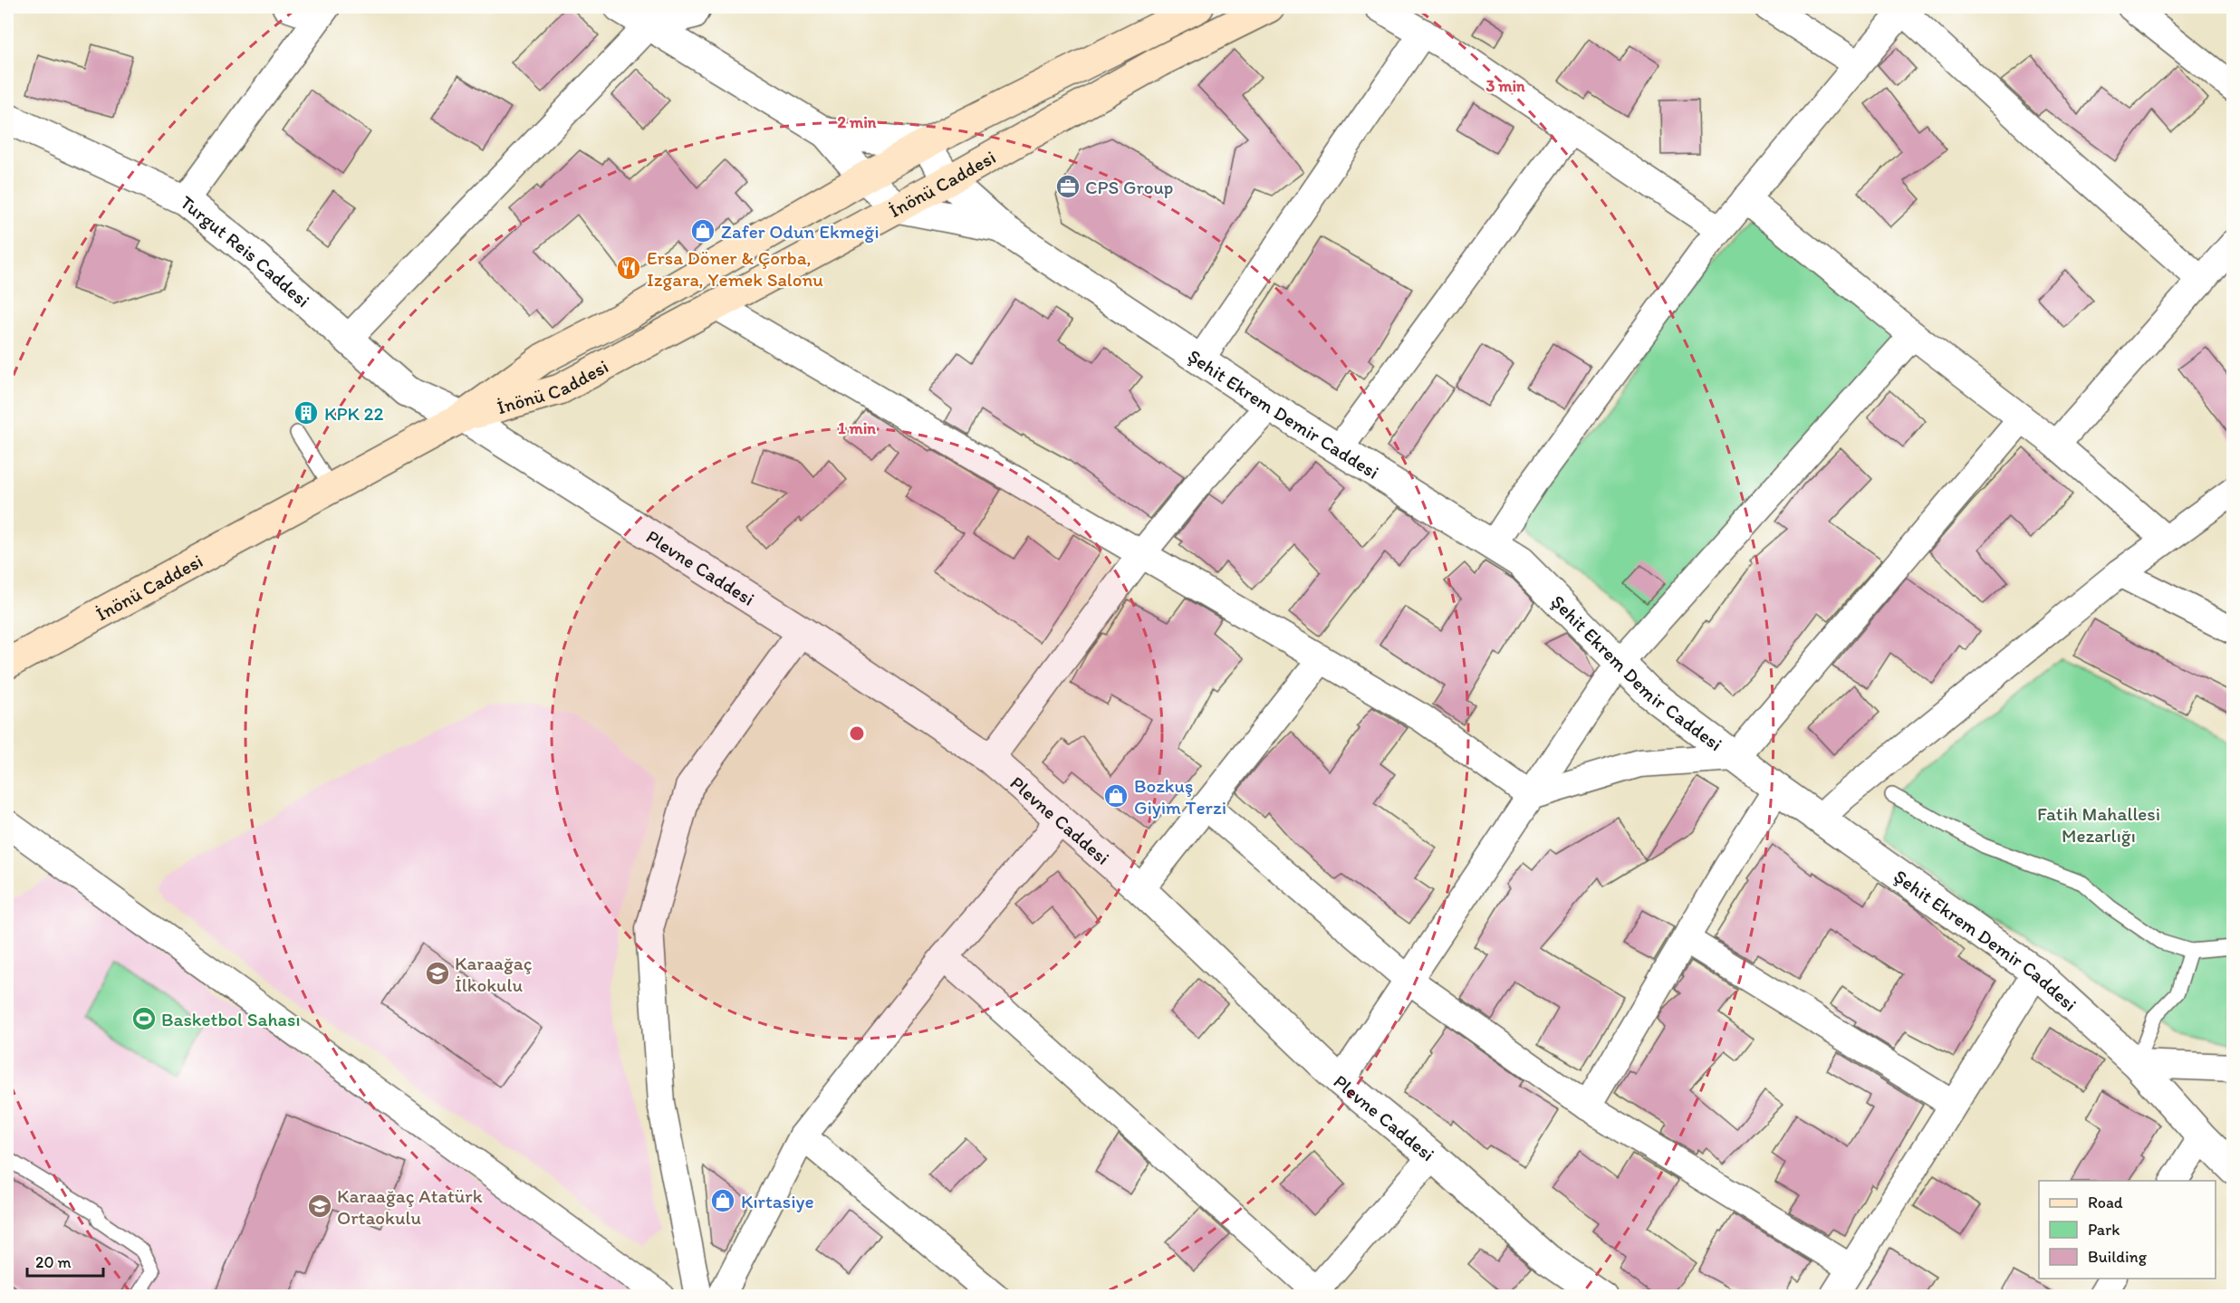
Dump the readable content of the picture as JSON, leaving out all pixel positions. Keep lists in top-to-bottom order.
{
  "streets": {
    "main road": ["İnönü Caddesi"],
    "street": ["Turgut Reis Caddesi", "Şehit Ekrem Demir Caddesi", "Plevne Caddesi"]
  },
  "crossings": [
    ["İnönü Caddesi", "Turgut Reis Caddesi"],
    ["İnönü Caddesi", "Şehit Ekrem Demir Caddesi"],
    ["İnönü Caddesi", "Plevne Caddesi"],
    ["Turgut Reis Caddesi", "Plevne Caddesi"]
  ],
  "parks": ["Fatih Mahallesi Mezarlığı"],
  "places": {
    "office": ["CPS Group"],
    "shop": ["Zafer Odun Ekmeği", "Bozkuş Giyim Terzi", "Kırtasiye"],
    "restaurant": ["Ersa Döner & Çorba, Izgara, Yemek Salonu"],
    "building": ["KPK 22"],
    "school or university": ["Karaağaç İlkokulu", "Karaağaç Atatürk Ortaokulu"],
    "sports": ["Basketbol Sahası"]
  },
  "legend": ["Road", "Park", "Building"],
  "scale_bar": "20 m",
  "rings": ["3 min", "2 min", "1 min"]
}
